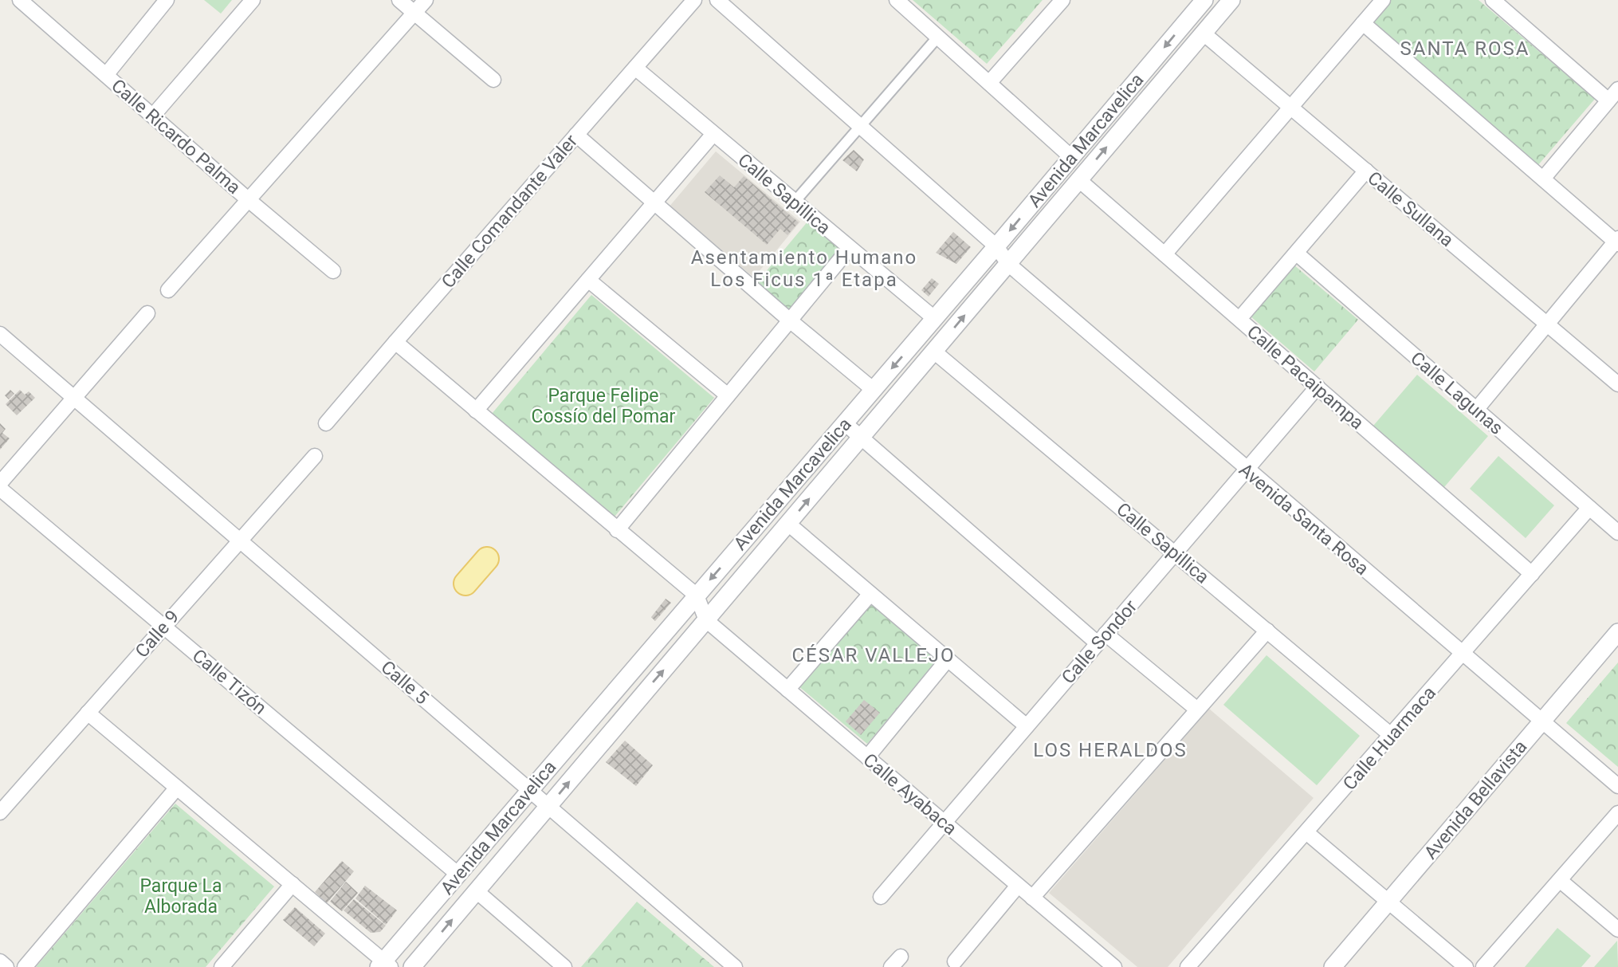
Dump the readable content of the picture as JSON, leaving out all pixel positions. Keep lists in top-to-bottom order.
{
  "streets": {
    "street": [
      "Calle Ricardo Palma",
      "Avenida Marcavelica",
      "Calle Sapillica",
      "Calle Sullana",
      "Calle Comandante Valer",
      "Calle Pacaipampa",
      "Calle Lagunas",
      "Avenida Santa Rosa",
      "Calle 9",
      "Calle Sondor",
      "Calle Tizón",
      "Calle 5",
      "Calle Huarmaca",
      "Calle Ayabaca",
      "Avenida Bellavista"
    ]
  },
  "crossings": [
    ["Avenida Marcavelica", "Calle Sapillica"],
    ["Avenida Marcavelica", "Calle Sullana"],
    ["Avenida Marcavelica", "Calle Pacaipampa"],
    ["Avenida Marcavelica", "Avenida Santa Rosa"],
    ["Avenida Marcavelica", "Calle Tizón"],
    ["Avenida Marcavelica", "Calle 5"],
    ["Avenida Marcavelica", "Calle Ayabaca"],
    ["Calle Sapillica", "Calle Comandante Valer"],
    ["Calle Sapillica", "Calle Sondor"],
    ["Calle Sapillica", "Calle Huarmaca"],
    ["Calle Pacaipampa", "Calle Sondor"],
    ["Calle Pacaipampa", "Calle Huarmaca"],
    ["Calle Lagunas", "Calle Huarmaca"],
    ["Avenida Santa Rosa", "Calle Sondor"],
    ["Avenida Santa Rosa", "Calle Huarmaca"],
    ["Avenida Santa Rosa", "Avenida Bellavista"],
    ["Calle 9", "Calle Tizón"],
    ["Calle 9", "Calle 5"],
    ["Calle Sondor", "Calle Ayabaca"]
  ],
  "districts": [
    "SANTA ROSA",
    "Asentamiento Humano Los Ficus 1ª Etapa",
    "CÉSAR VALLEJO",
    "LOS HERALDOS"
  ],
  "parks": ["Parque Felipe Cossío del Pomar", "Parque La Alborada"]
}
